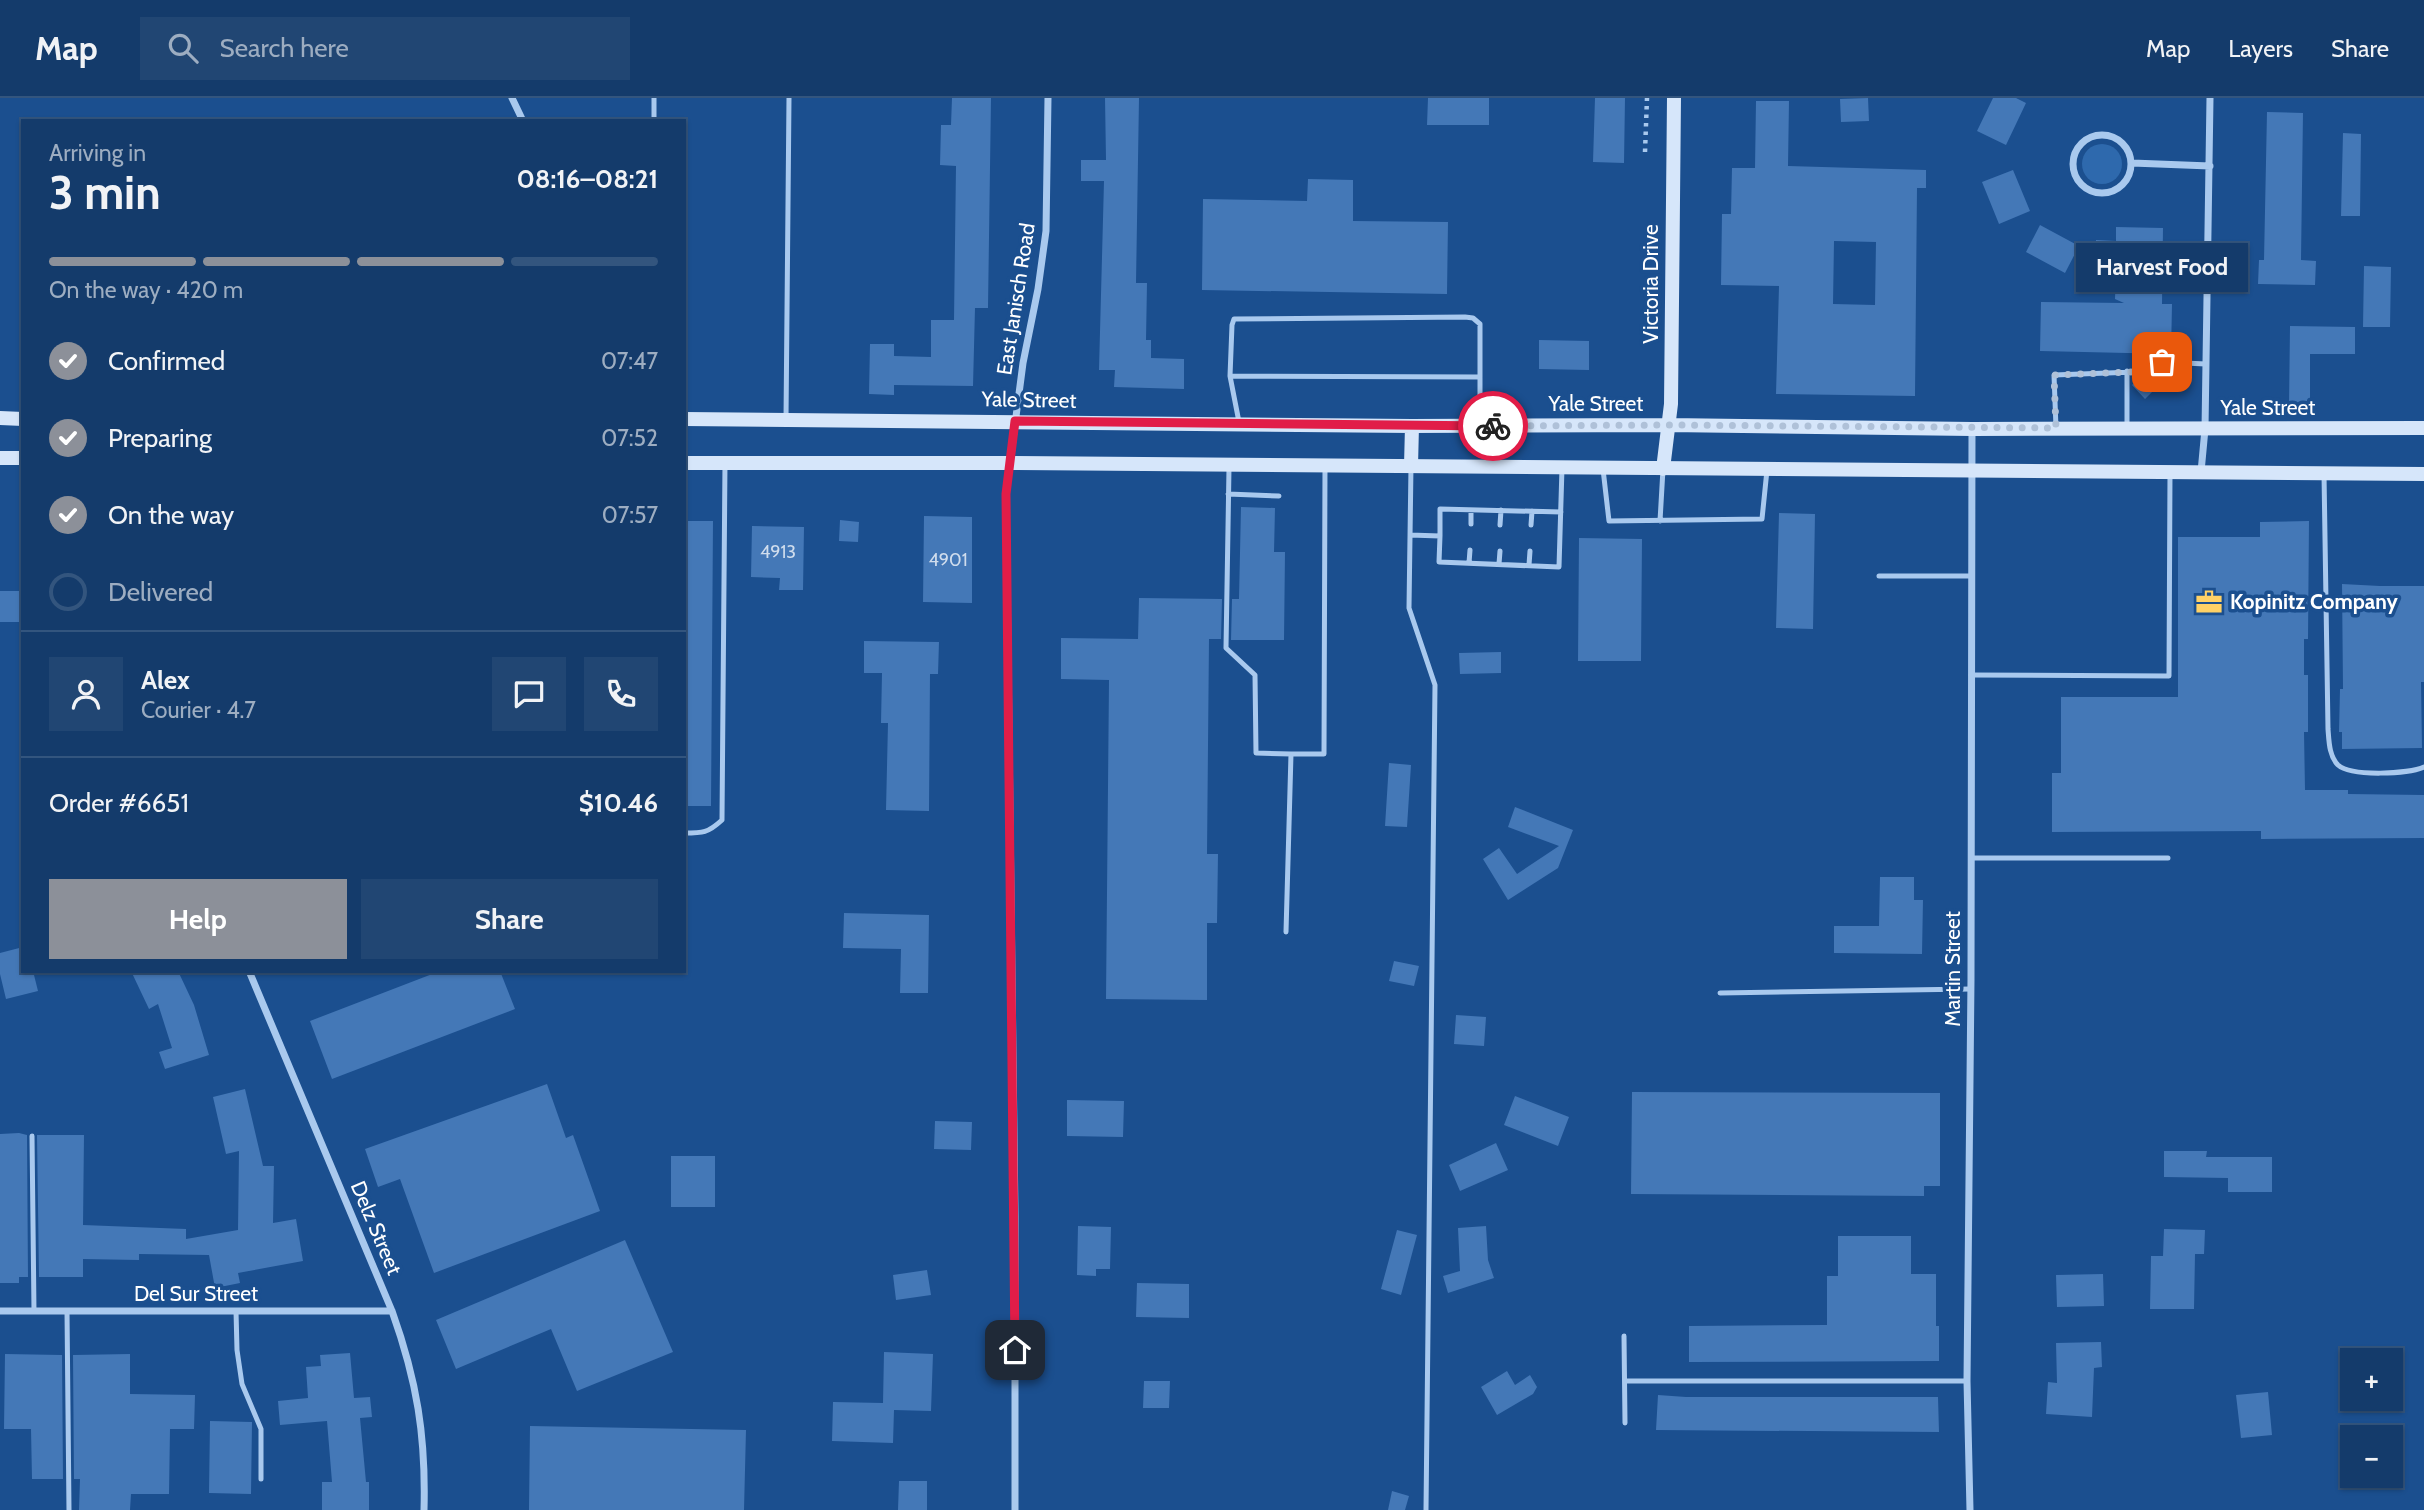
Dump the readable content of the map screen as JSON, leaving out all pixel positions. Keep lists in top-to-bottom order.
{
  "streets": {
    "main road": ["Victoria Drive", "Yale Street"],
    "street": [
      "East Janisch Road",
      "Martin Street",
      "Delz Street",
      "Del Sur Street"
    ]
  },
  "crossings": [
    ["Victoria Drive", "Yale Street"],
    ["East Janisch Road", "Yale Street"],
    ["Yale Street", "Martin Street"],
    ["Delz Street", "Del Sur Street"]
  ],
  "places": {
    "other": ["Harvest Food"],
    "office": ["Kopinitz Company"]
  },
  "house_numbers": ["4913", "4901"],
  "page": {
    "header": "Map",
    "search": "Search here",
    "nav": ["Map", "Layers", "Share"],
    "heading": ["3 min", "Arriving in", "08:16–08:21"],
    "panel": [
      "Alex",
      "Courier · 4.7",
      "Order #6651",
      "$10.46"
    ],
    "bar": "On the way · 420 m",
    "bubble": "Harvest Food",
    "list": [
      ["Confirmed", "07:47"],
      ["Preparing", "07:52"],
      ["On the way", "07:57"],
      "Delivered"
    ],
    "buttons": ["Help", "Share"],
    "map_buttons": ["+", "−"]
  }
}
